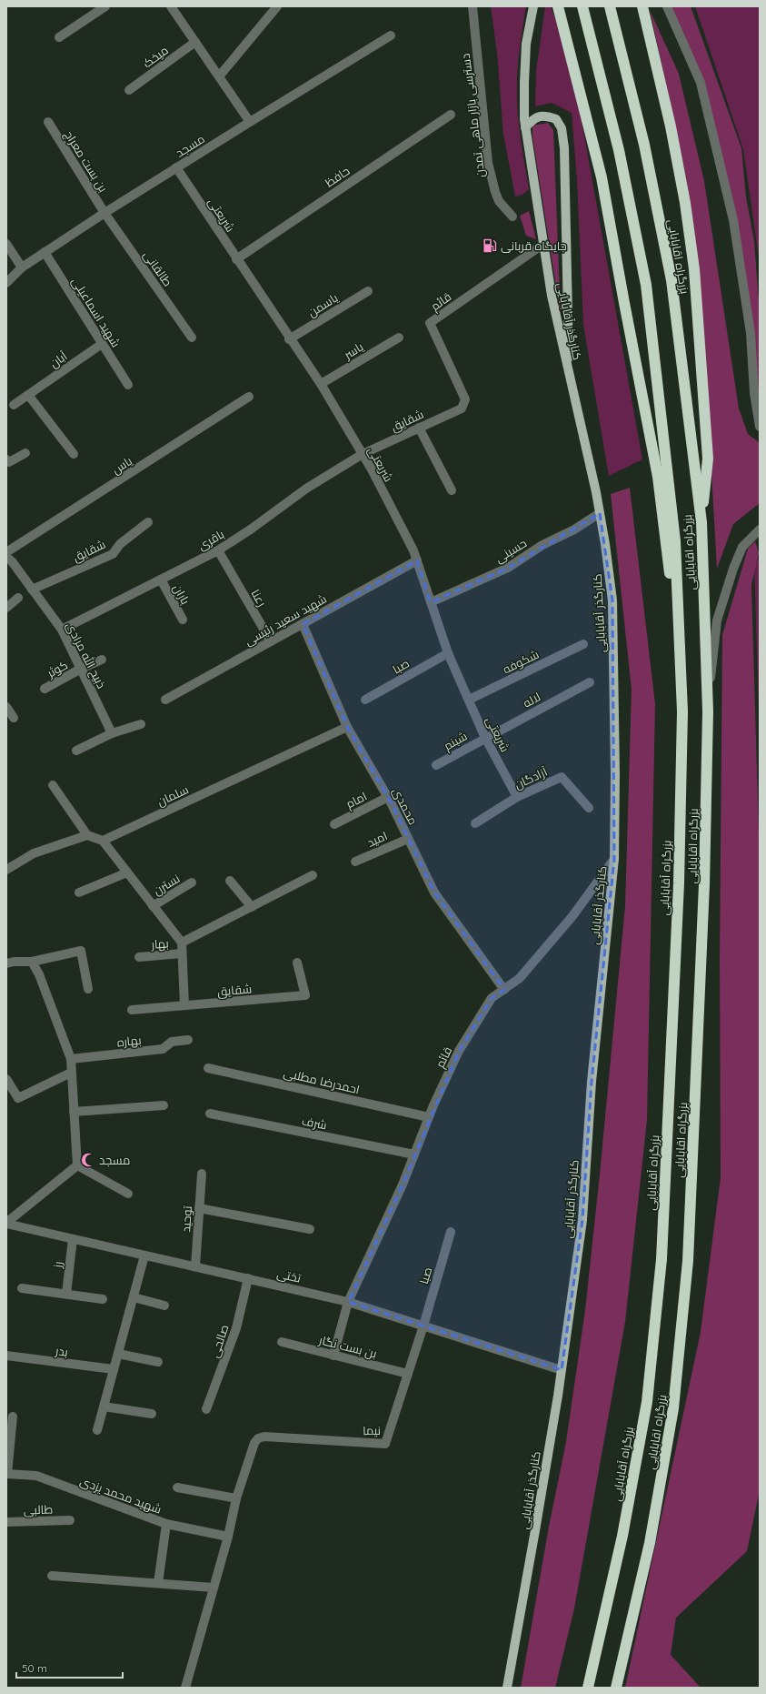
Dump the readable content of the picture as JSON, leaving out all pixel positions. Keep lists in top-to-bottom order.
{
  "streets": {
    "highway": ["بزرگراه اقابابایی", "بزرگراه آقابابایی"],
    "main road": ["کنارگذر آقابابایی"],
    "street": [
      "میخک",
      "دسترسی بازار ماهی تمدن",
      "مسجد",
      "بن بست معراج",
      "حافظ",
      "شریعتی",
      "طالقانی",
      "قائم",
      "یاسمن",
      "شهید اسماعیلی",
      "یاسر",
      "آبان",
      "شقایق",
      "یاس",
      "باقری",
      "حسینی",
      "باران",
      "رعنا",
      "شهید سعید رئیسی",
      "ذبیح الله مرادی",
      "شکوفه",
      "صبا",
      "کوثر",
      "لاله",
      "شبنم",
      "آزادگان",
      "سلمان",
      "امام",
      "محمدی",
      "امید",
      "نسترن",
      "بهار",
      "بهاره",
      "احمدرضا مطلبی",
      "شرف",
      "توحید",
      "رز",
      "تختی",
      "صالحی",
      "بن بست نگار",
      "بدر",
      "نیما",
      "شهید محمد یزدی",
      "طالبی"
    ]
  },
  "crossings": [
    ["مسجد", "بن بست معراج"],
    ["مسجد", "شریعتی"],
    ["مسجد", "طالقانی"],
    ["مسجد", "شهید اسماعیلی"],
    ["بن بست معراج", "طالقانی"],
    ["حافظ", "شریعتی"],
    ["شریعتی", "یاسمن"],
    ["شریعتی", "یاسر"],
    ["شریعتی", "شقایق"],
    ["شریعتی", "باقری"],
    ["شریعتی", "حسینی"],
    ["شریعتی", "شهید سعید رئیسی"],
    ["شریعتی", "شکوفه"],
    ["شریعتی", "صبا"],
    ["شریعتی", "لاله"],
    ["شریعتی", "شبنم"],
    ["شریعتی", "آزادگان"],
    ["بزرگراه اقابابایی", "بزرگراه آقابابایی"],
    ["قائم", "کنارگذر آقابابایی"],
    ["قائم", "شقایق"],
    ["قائم", "محمدی"],
    ["قائم", "احمدرضا مطلبی"],
    ["قائم", "شرف"],
    ["قائم", "تختی"],
    ["قائم", "بن بست نگار"],
    ["شهید اسماعیلی", "آبان"],
    ["کنارگذر آقابابایی", "حسینی"],
    ["کنارگذر آقابابایی", "تختی"],
    ["شقایق", "باقری"],
    ["شقایق", "ذبیح الله مرادی"],
    ["باقری", "باران"],
    ["باقری", "رعنا"],
    ["باقری", "ذبیح الله مرادی"],
    ["رعنا", "شهید سعید رئیسی"],
    ["شهید سعید رئیسی", "محمدی"],
    ["ذبیح الله مرادی", "کوثر"],
    ["صبا", "تختی"],
    ["صبا", "نیما"],
    ["لاله", "شبنم"],
    ["سلمان", "محمدی"],
    ["امام", "محمدی"],
    ["محمدی", "امید"],
    ["توحید", "تختی"],
    ["رز", "تختی"],
    ["تختی", "صالحی"],
    ["تختی", "نیما"],
    ["بن بست نگار", "نیما"]
  ],
  "places": {
    "fuel station": ["جایگاه قربانی"],
    "mosque": ["مسجد"]
  },
  "scale_bar": "50 m"
}
